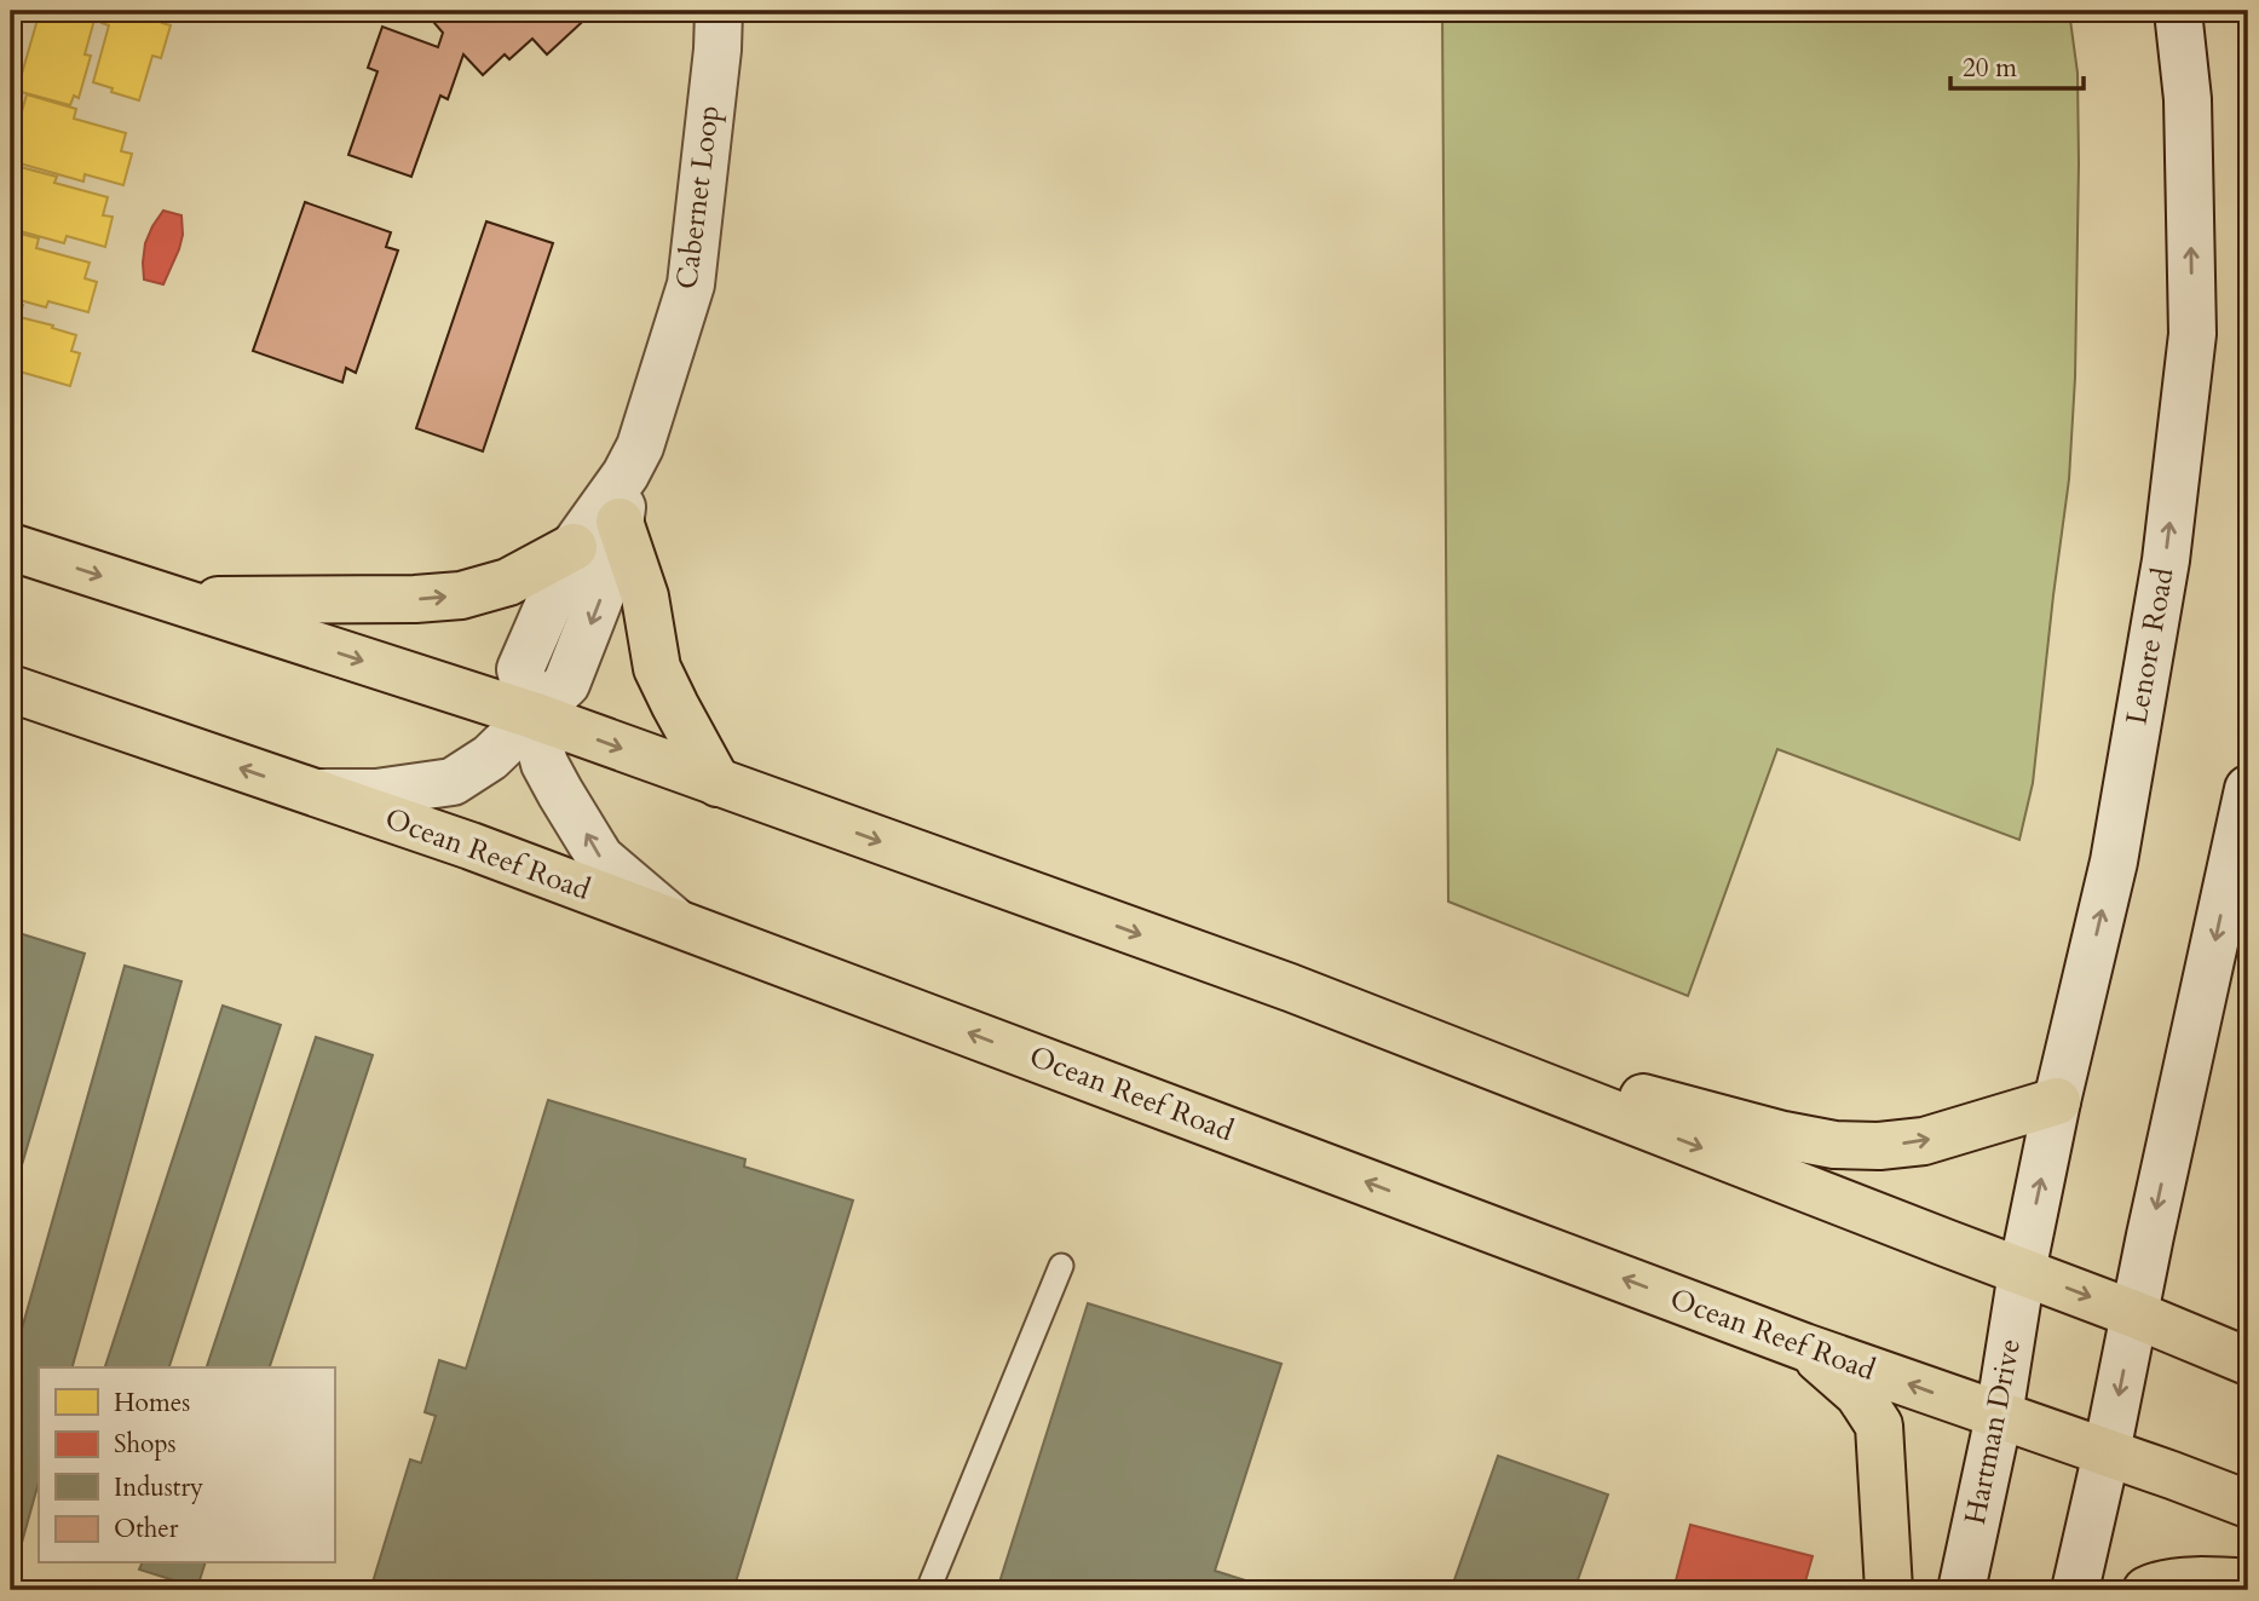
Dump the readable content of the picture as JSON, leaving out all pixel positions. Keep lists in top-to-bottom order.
{
  "streets": {
    "main road": ["Ocean Reef Road"],
    "street": ["Cabernet Loop", "Lenore Road", "Hartman Drive"]
  },
  "crossings": [
    ["Cabernet Loop", "Ocean Reef Road"],
    ["Lenore Road", "Hartman Drive"],
    ["Ocean Reef Road", "Hartman Drive"]
  ],
  "legend": [
    "Homes",
    "Shops",
    "Industry",
    "Other"
  ],
  "scale_bar": "20 m"
}
